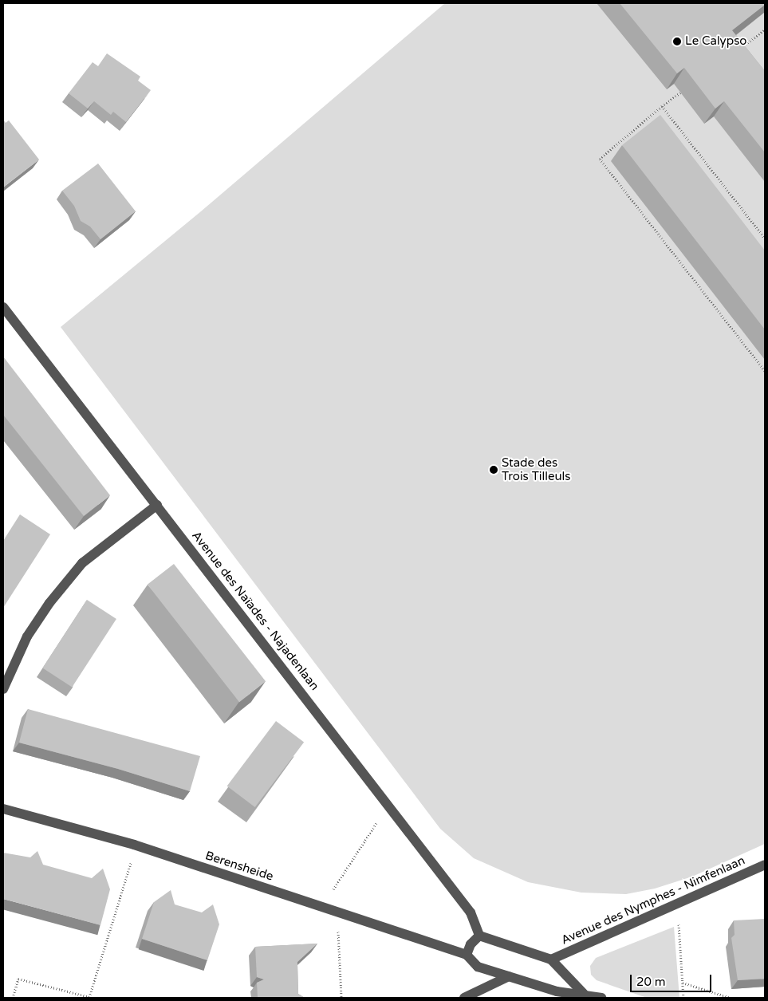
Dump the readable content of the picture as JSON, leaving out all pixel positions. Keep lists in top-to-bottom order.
{
  "streets": {
    "street": ["Avenue des Naïades - Najadenlaan", "Berensheide", "Avenue des Nymphes - Nimfenlaan"]
  },
  "places": ["Le Calypso", "Stade des Trois Tilleuls"],
  "scale_bar": "20 m"
}
